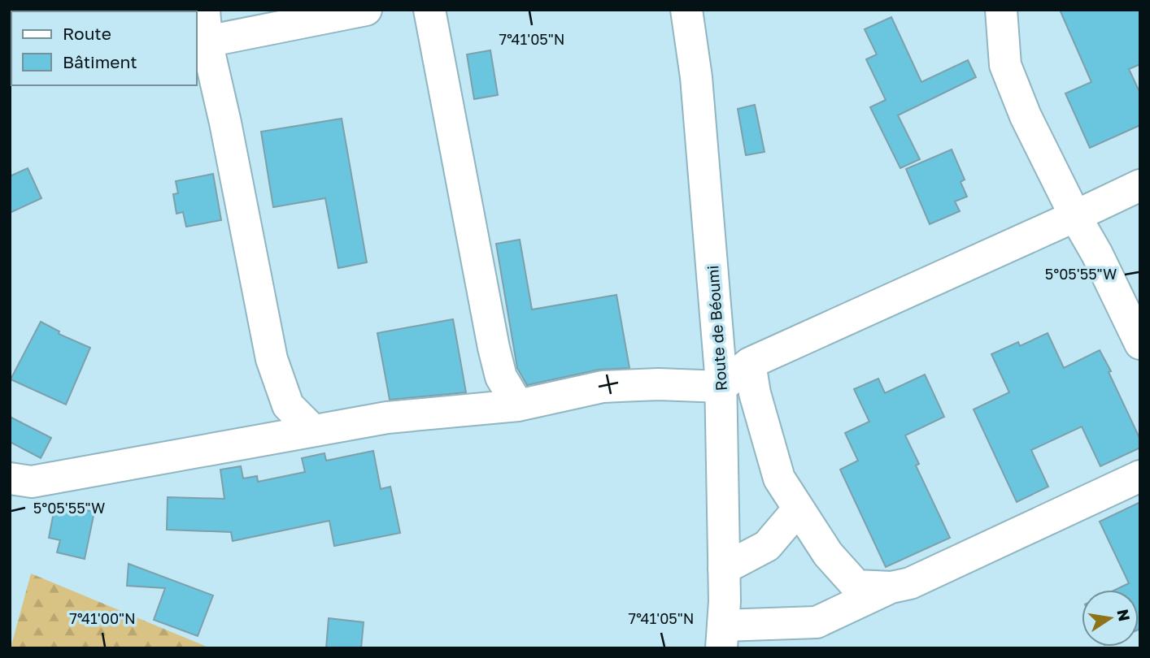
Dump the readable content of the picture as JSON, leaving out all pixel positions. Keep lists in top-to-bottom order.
{
  "streets": {
    "street": ["Route de Béoumi"]
  },
  "legend": ["Route", "Bâtiment"],
  "north": "right",
  "coordinates": ["7°41'05\"N", "5°05'55\"W", "7°41'00\"N"]
}
